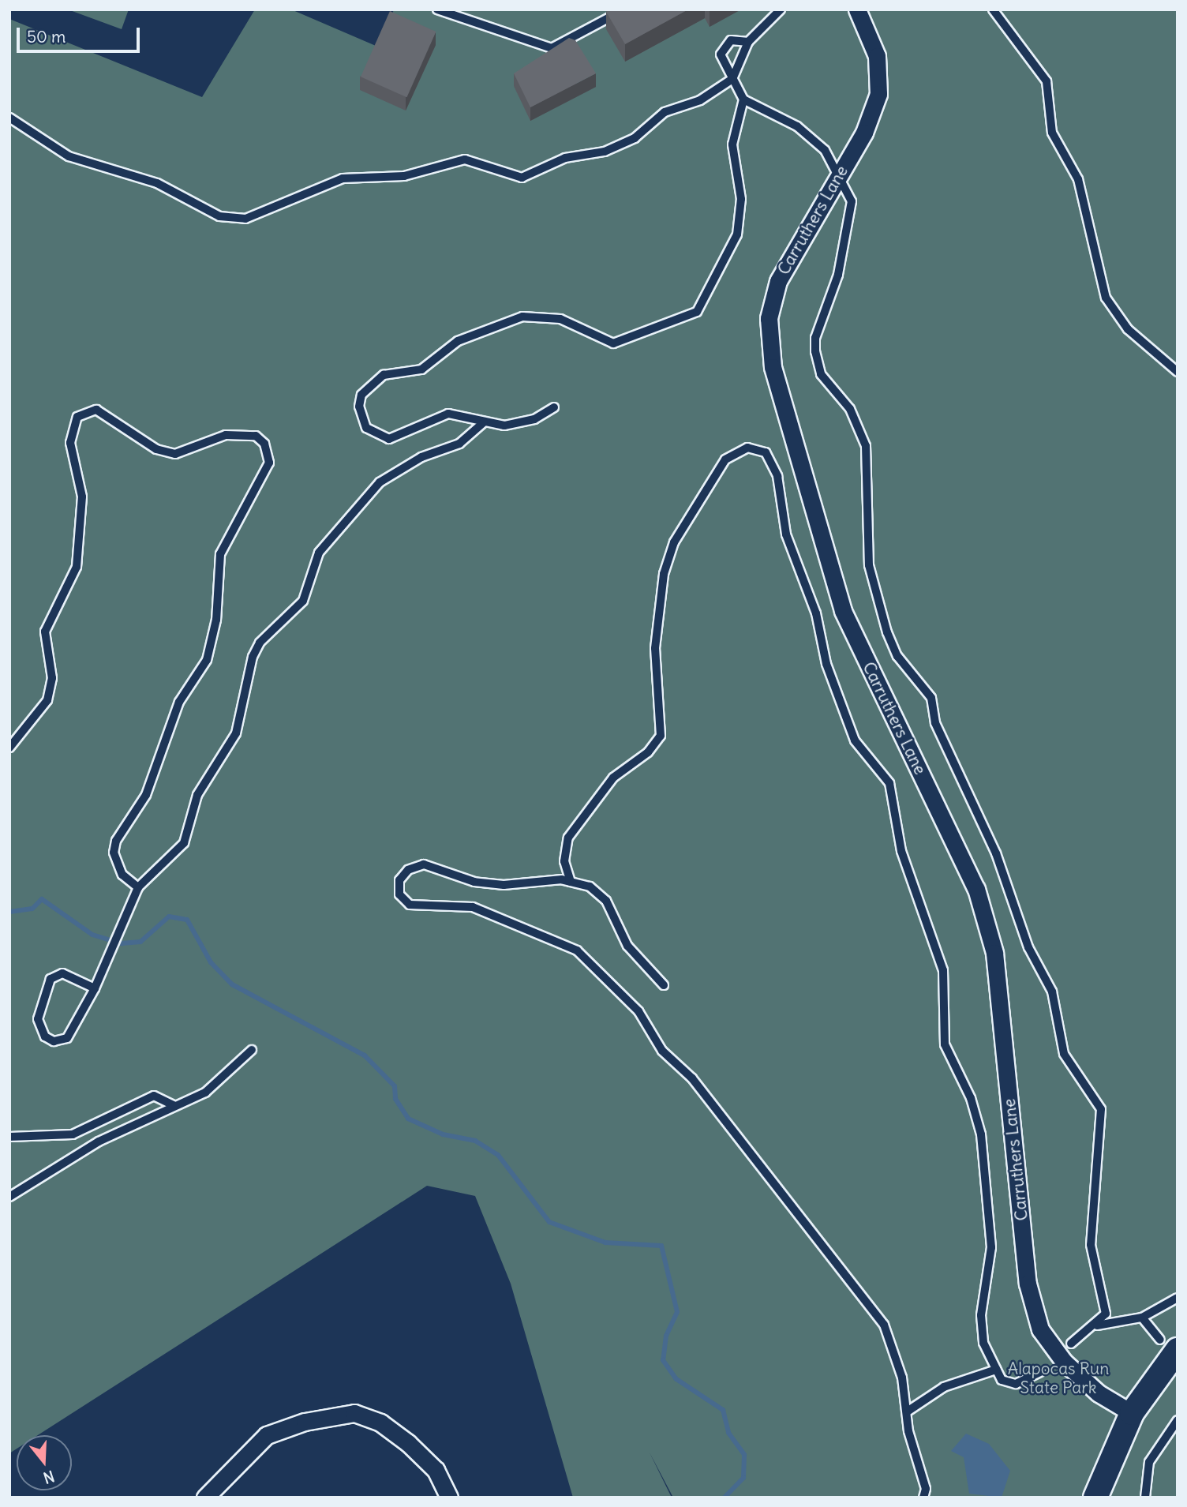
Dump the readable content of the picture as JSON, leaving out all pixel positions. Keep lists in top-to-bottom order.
{
  "streets": {
    "street": ["Carruthers Lane"]
  },
  "parks": ["Alapocas Run State Park"],
  "scale_bar": "50 m",
  "north": "bottom"
}
